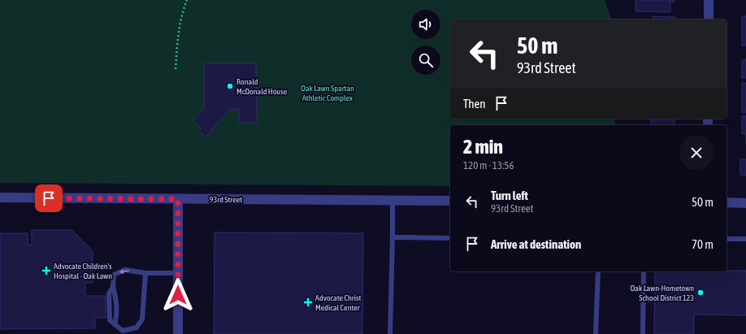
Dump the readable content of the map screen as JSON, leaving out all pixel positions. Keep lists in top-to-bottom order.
{
  "streets": {
    "street": ["93rd Street"]
  },
  "parks": ["Oak Lawn Spartan Athletic Complex"],
  "places": {
    "other": ["Ronald McDonald House", "Oak Lawn-Hometown School District 123"],
    "health": ["Advocate Children's Hospital - Oak Lawn", "Advocate Christ Medical Center"]
  },
  "page": {
    "turn": ["50 m", "93rd Street"],
    "then": "Then",
    "heading": ["2 min", "120 m · 13:56"],
    "list": [
      {
        "name": "Turn left",
        "note": "93rd Street",
        "value": "50 m"
      },
      {
        "name": "Arrive at destination",
        "value": "70 m"
      }
    ]
  }
}
